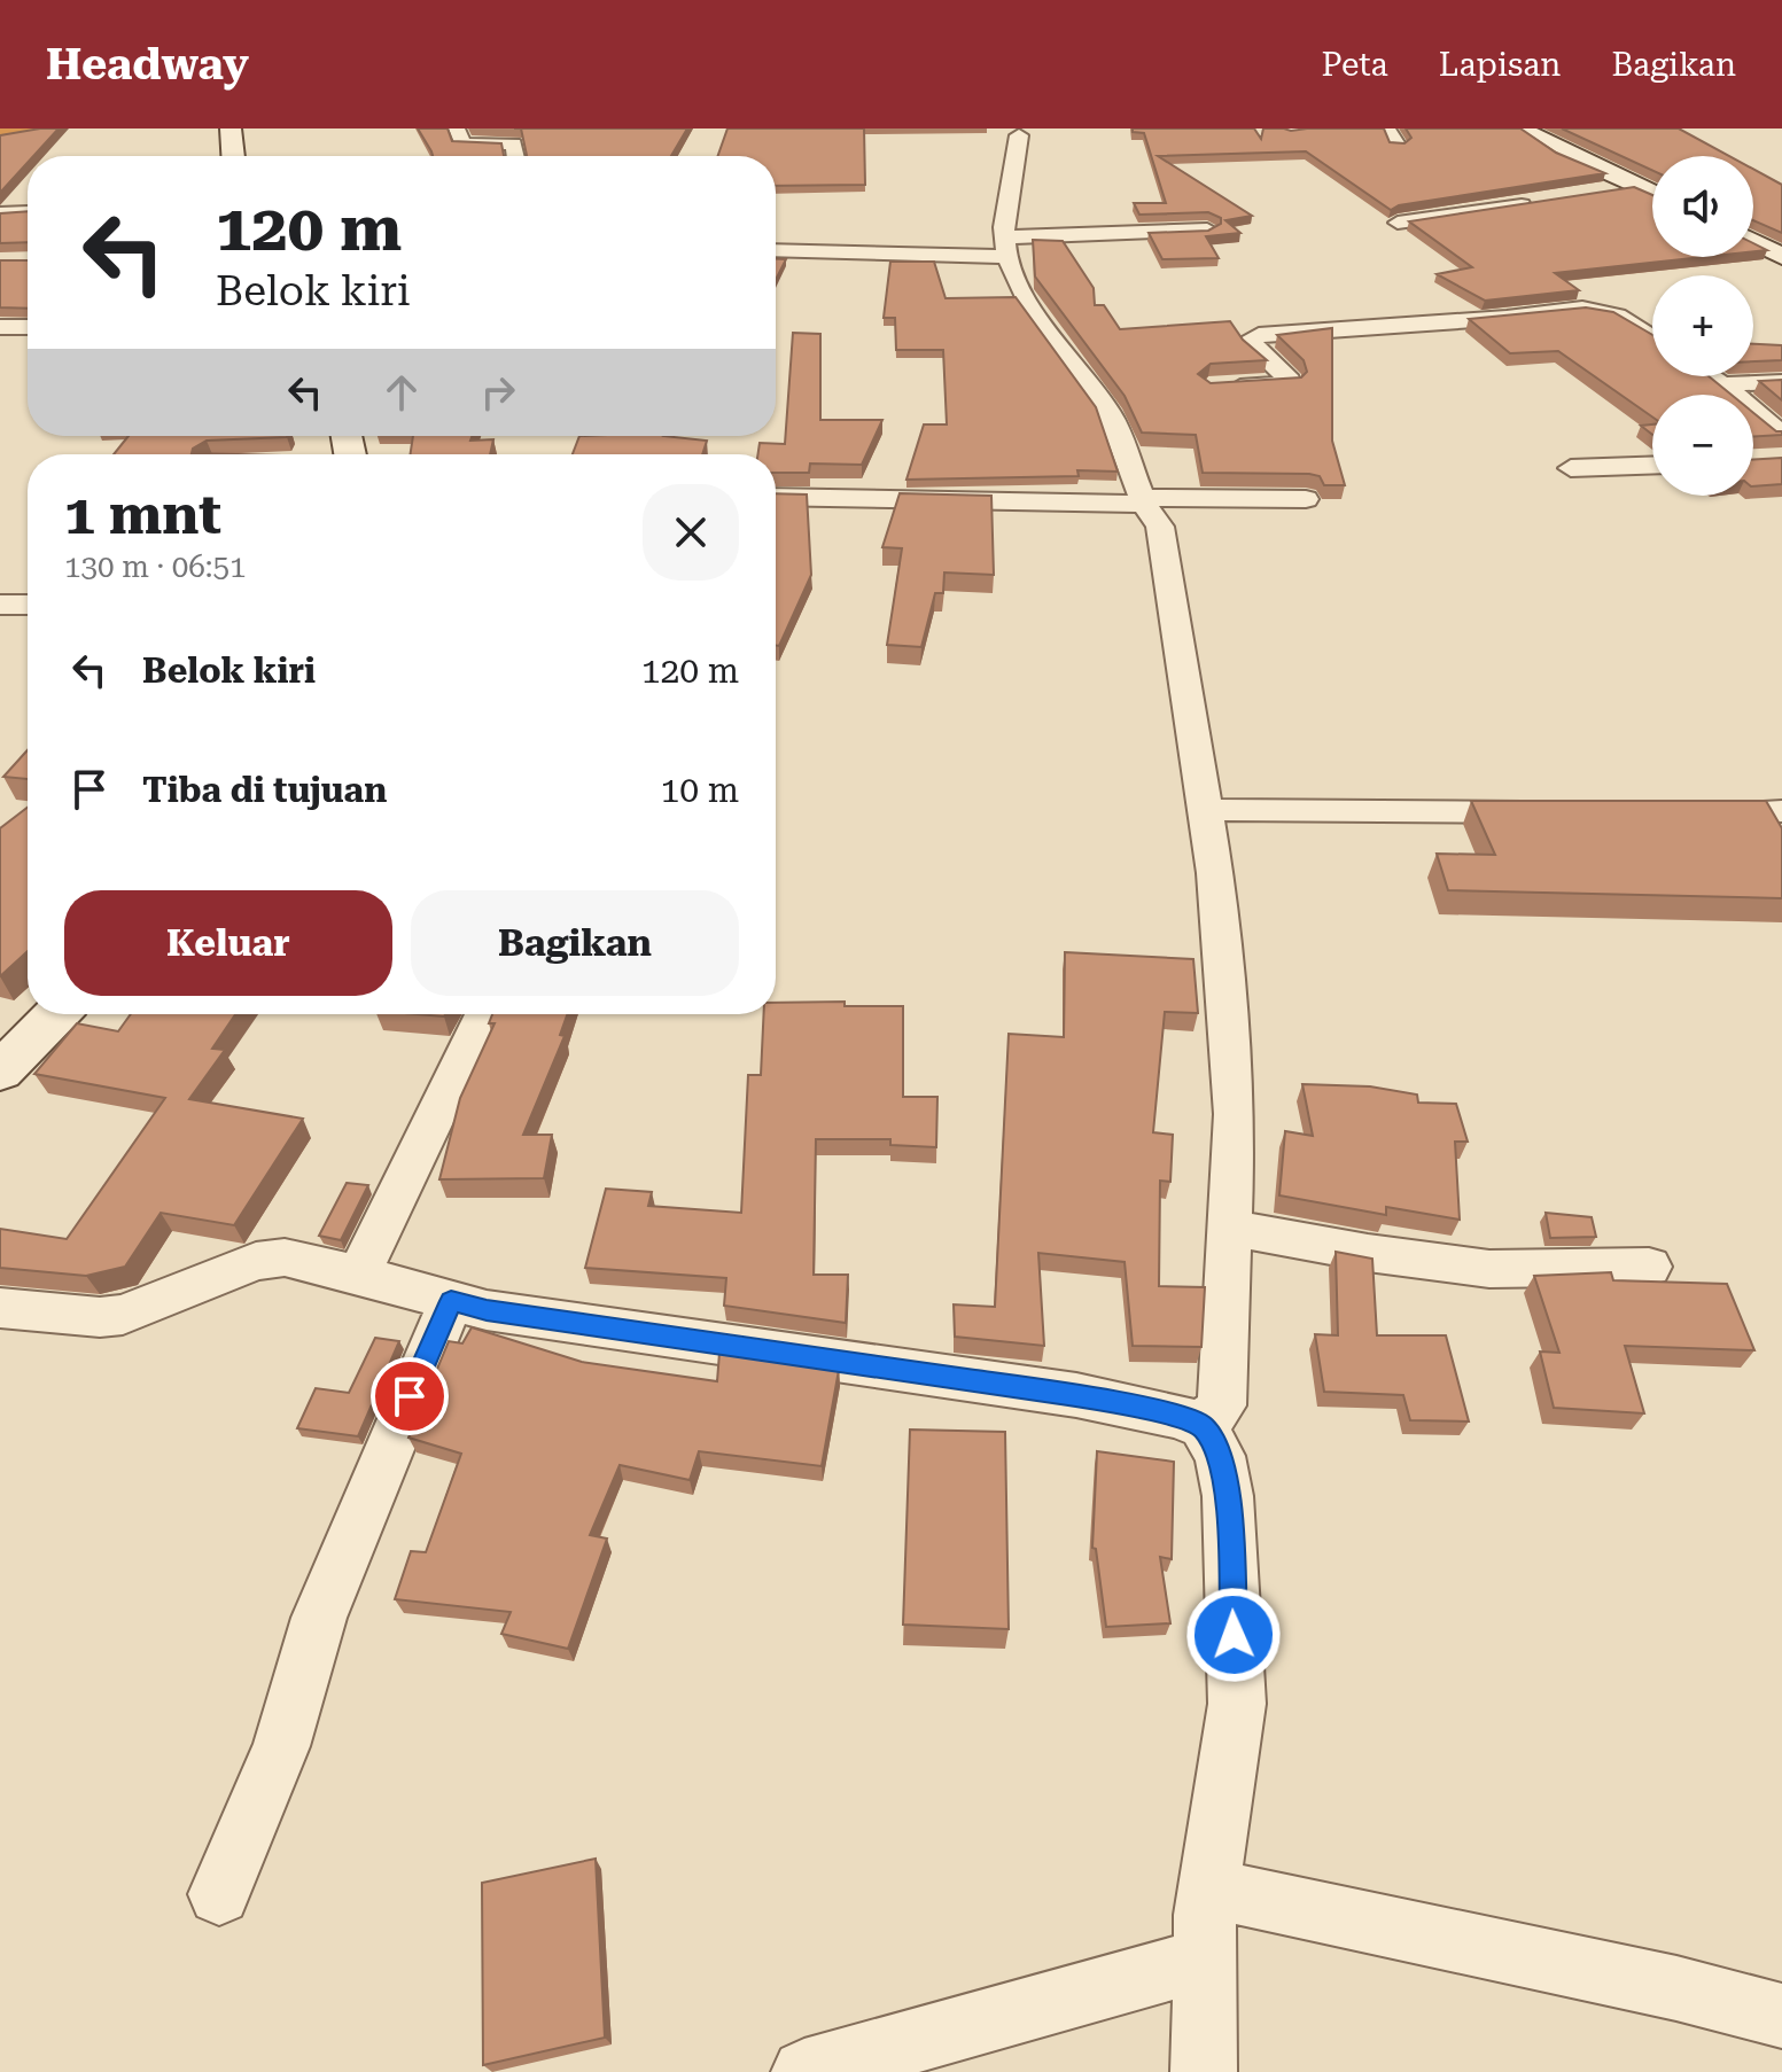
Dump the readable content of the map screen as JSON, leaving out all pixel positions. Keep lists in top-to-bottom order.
{
  "page": {
    "header": "Headway",
    "nav": ["Peta", "Lapisan", "Bagikan"],
    "map_buttons": ["+", "−"],
    "turn": ["120 m", "Belok kiri"],
    "heading": ["1 mnt", "130 m · 06:51"],
    "list": [
      {
        "name": "Belok kiri",
        "value": "120 m"
      },
      {
        "name": "Tiba di tujuan",
        "value": "10 m"
      }
    ],
    "buttons": ["Keluar", "Bagikan"]
  }
}
